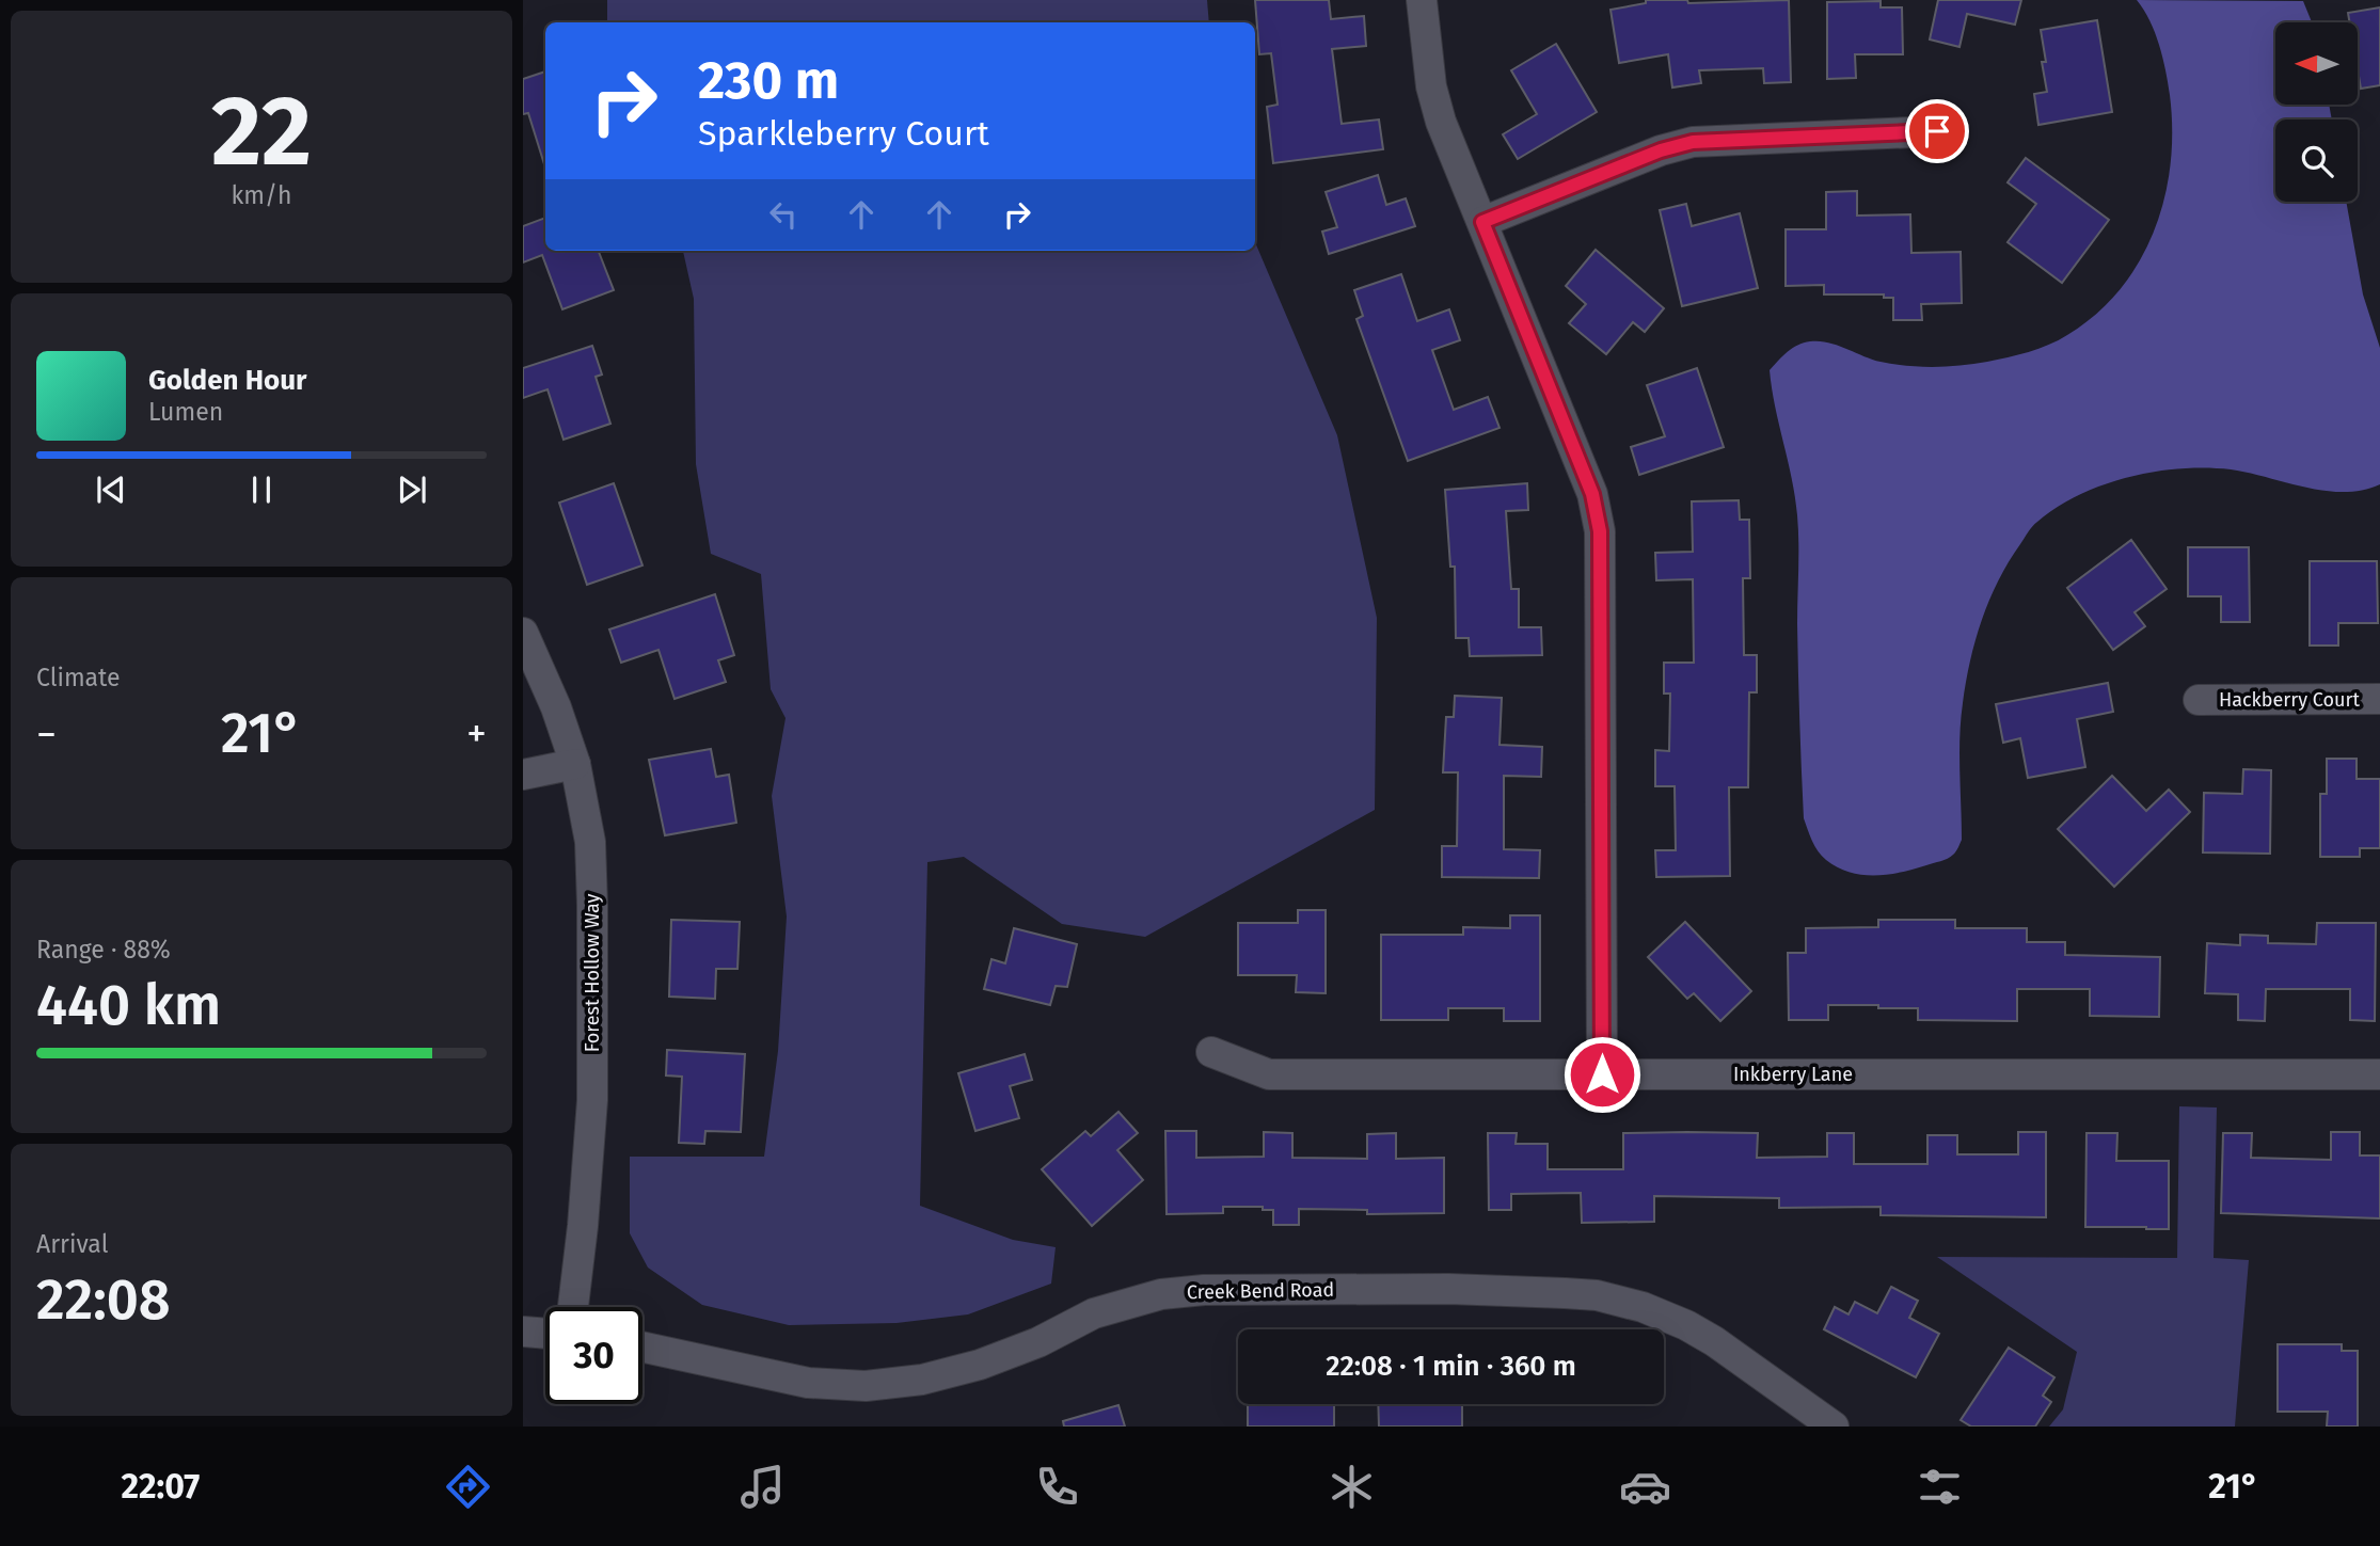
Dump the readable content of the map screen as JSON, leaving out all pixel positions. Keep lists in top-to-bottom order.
{
  "streets": {
    "street": [
      "Hackberry Court",
      "Forest Hollow Way",
      "Inkberry Lane",
      "Creek Bend Road"
    ]
  },
  "north": "left",
  "page": {
    "tile": [
      ["22", "km/h"],
      "Climate",
      ["Range · 88%", "440 km"],
      ["Arrival", "22:08"]
    ],
    "turn": ["230 m", "Sparkleberry Court"],
    "song": ["Golden Hour", "Lumen"],
    "heat": ["−", "21°", "+"],
    "limit": "30",
    "trip": "22:08 · 1 min · 360 m",
    "tabs": ["22:07", "21°"]
  }
}
